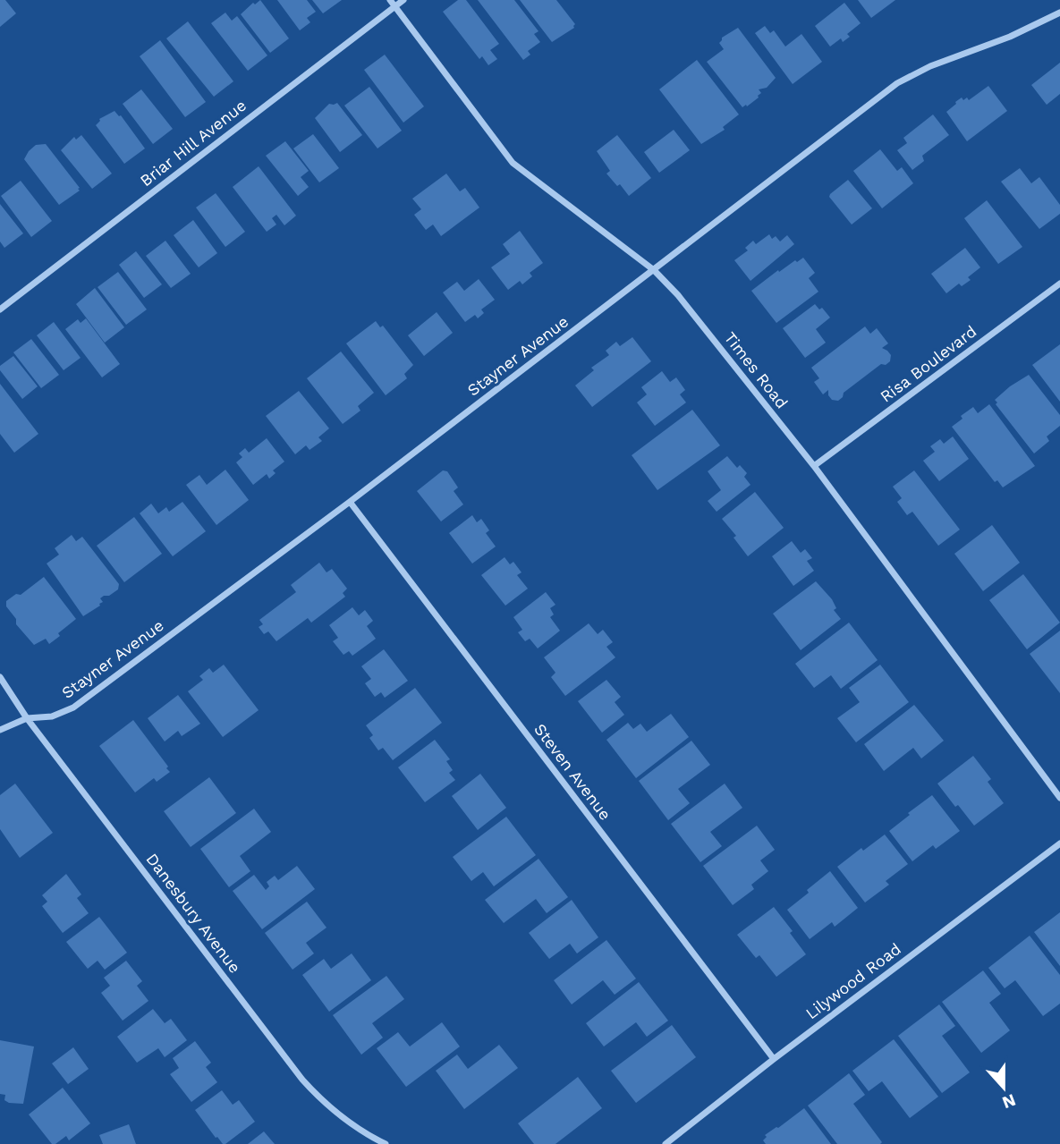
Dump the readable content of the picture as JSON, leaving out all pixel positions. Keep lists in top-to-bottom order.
{
  "streets": {
    "street": [
      "Briar Hill Avenue",
      "Stayner Avenue",
      "Risa Boulevard",
      "Times Road",
      "Steven Avenue",
      "Danesbury Avenue",
      "Lilywood Road"
    ]
  },
  "crossings": [
    ["Briar Hill Avenue", "Times Road"],
    ["Stayner Avenue", "Times Road"],
    ["Stayner Avenue", "Steven Avenue"],
    ["Stayner Avenue", "Danesbury Avenue"],
    ["Risa Boulevard", "Times Road"],
    ["Steven Avenue", "Lilywood Road"]
  ],
  "north": "bottom"
}
